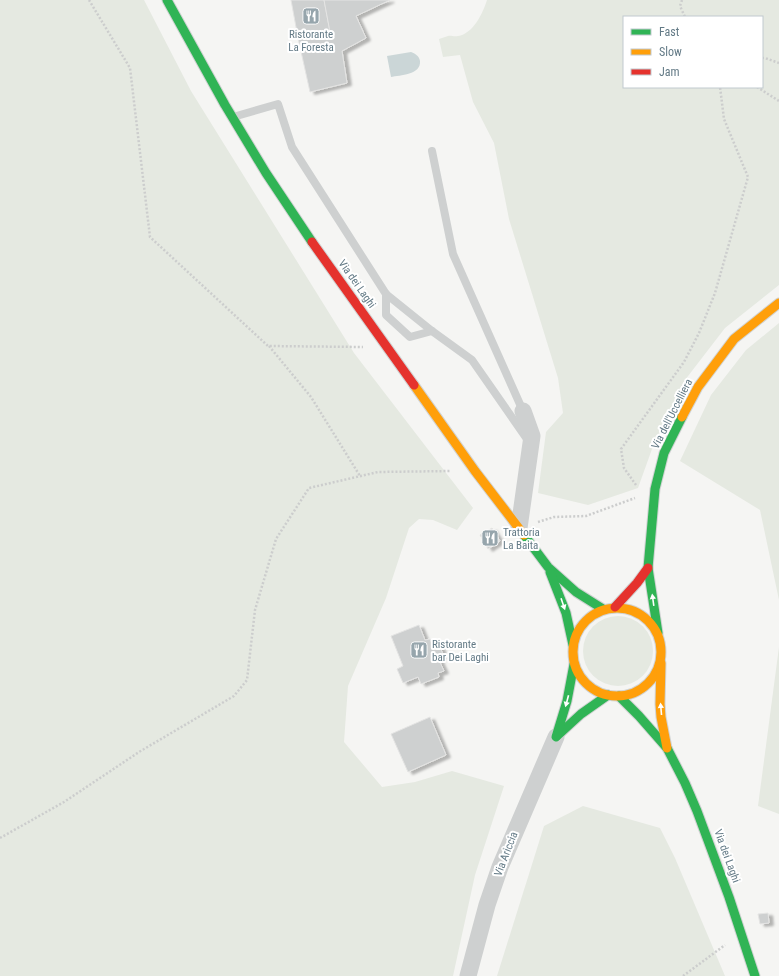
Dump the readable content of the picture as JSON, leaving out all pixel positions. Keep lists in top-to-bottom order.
{
  "streets": {
    "main road": ["Via dei Laghi", "Via dell'Uccelliera", "Via Ariccia"]
  },
  "crossings": [
    ["Via dei Laghi", "Via dell'Uccelliera"],
    ["Via dei Laghi", "Via Ariccia"],
    ["Via dell'Uccelliera", "Via Ariccia"]
  ],
  "places": {
    "restaurant": ["Ristorante La Foresta", "Trattoria La Baita", "Ristorante bar Dei Laghi"]
  },
  "legend": ["Fast", "Slow", "Jam"]
}
